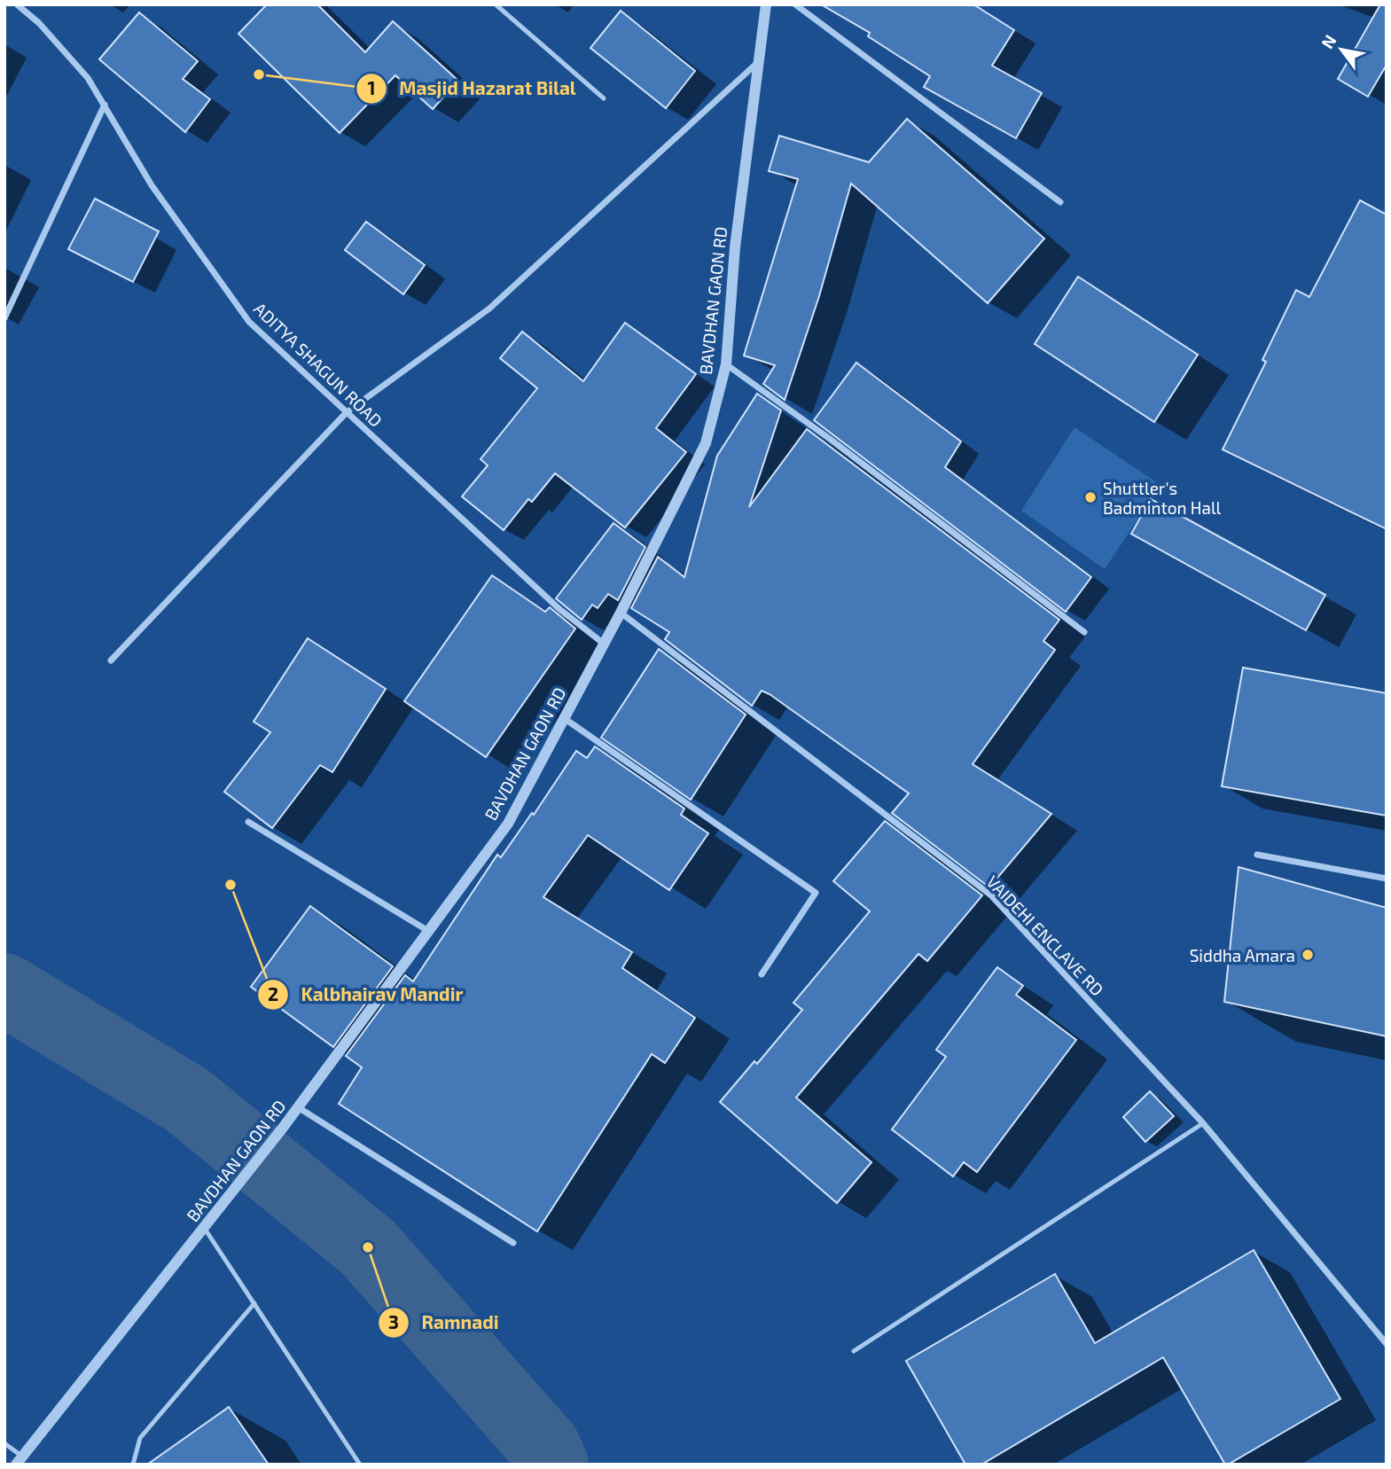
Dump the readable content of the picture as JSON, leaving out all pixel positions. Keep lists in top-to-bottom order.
{
  "streets": {
    "street": ["BAVDHAN GAON RD", "ADITYA SHAGUN ROAD", "VAIDEHI ENCLAVE RD"]
  },
  "crossings": [
    ["BAVDHAN GAON RD", "ADITYA SHAGUN ROAD"],
    ["BAVDHAN GAON RD", "VAIDEHI ENCLAVE RD"]
  ],
  "places": [
    "Masjid Hazarat Bilal",
    "Shuttler's Badminton Hall",
    "Kalbhairav Mandir",
    "Siddha Amara",
    "Ramnadi"
  ],
  "north": "top left"
}
